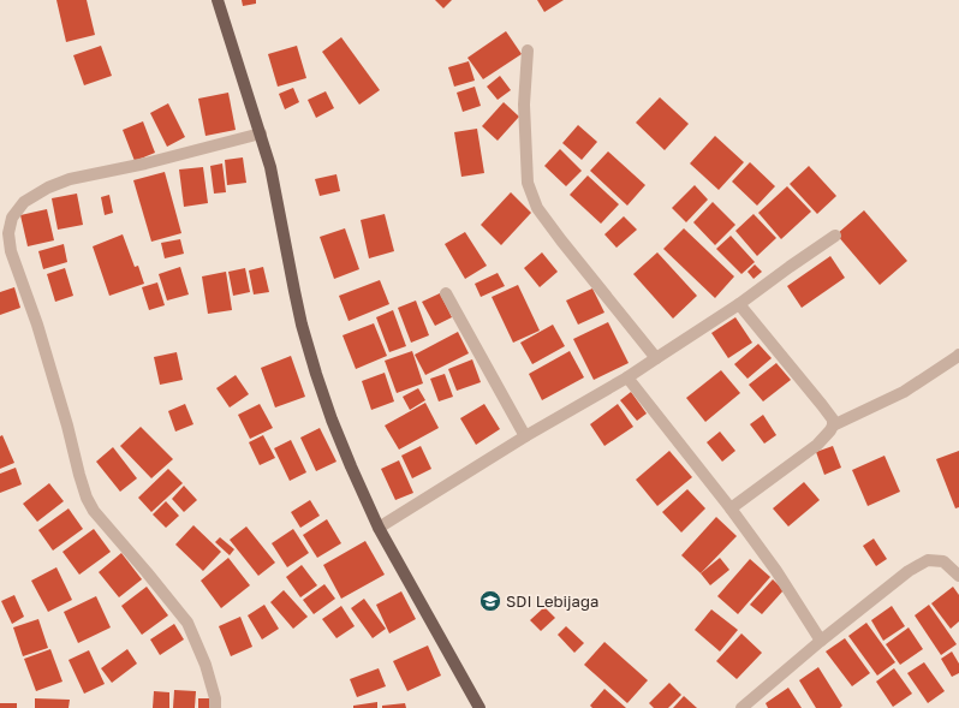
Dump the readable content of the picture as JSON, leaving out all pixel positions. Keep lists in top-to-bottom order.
{
  "places": {
    "school or university": ["SDI Lebijaga"]
  }
}
